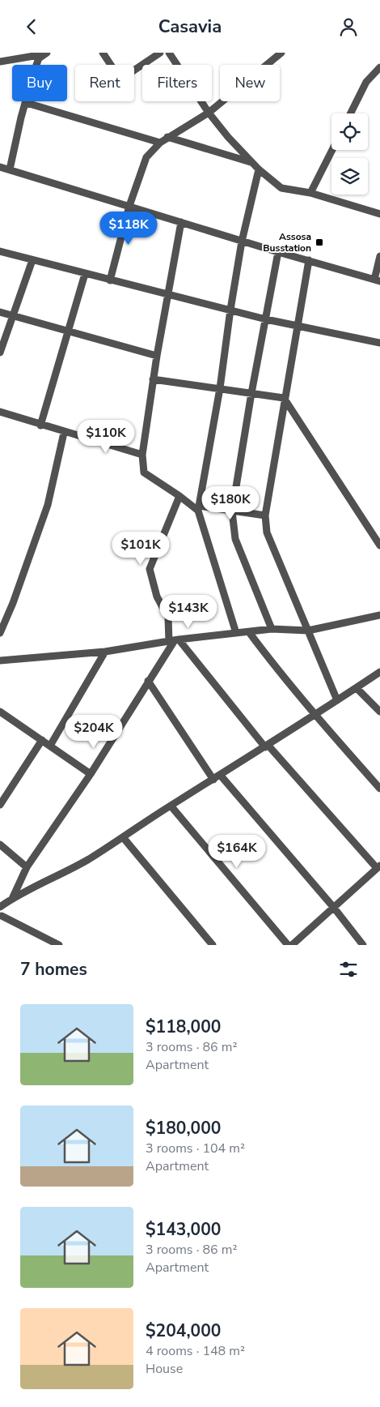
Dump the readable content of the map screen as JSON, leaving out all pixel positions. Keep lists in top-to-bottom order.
{
  "places": {
    "transit": ["Assosa Busstation"]
  },
  "page": {
    "header": "Casavia",
    "chip": [
      "Buy",
      "Rent",
      "Filters",
      "New"
    ],
    "price": [
      "$118K",
      "$110K",
      "$180K",
      "$101K",
      "$143K",
      "$204K",
      "$164K"
    ],
    "heading": "7 homes",
    "list": [
      {
        "name": "$118,000",
        "note": "3 rooms · 86 m² · Apartment"
      },
      {
        "name": "$180,000",
        "note": "3 rooms · 104 m² · Apartment"
      },
      {
        "name": "$143,000",
        "note": "3 rooms · 86 m² · Apartment"
      },
      {
        "name": "$204,000",
        "note": "4 rooms · 148 m² · House"
      }
    ]
  }
}
